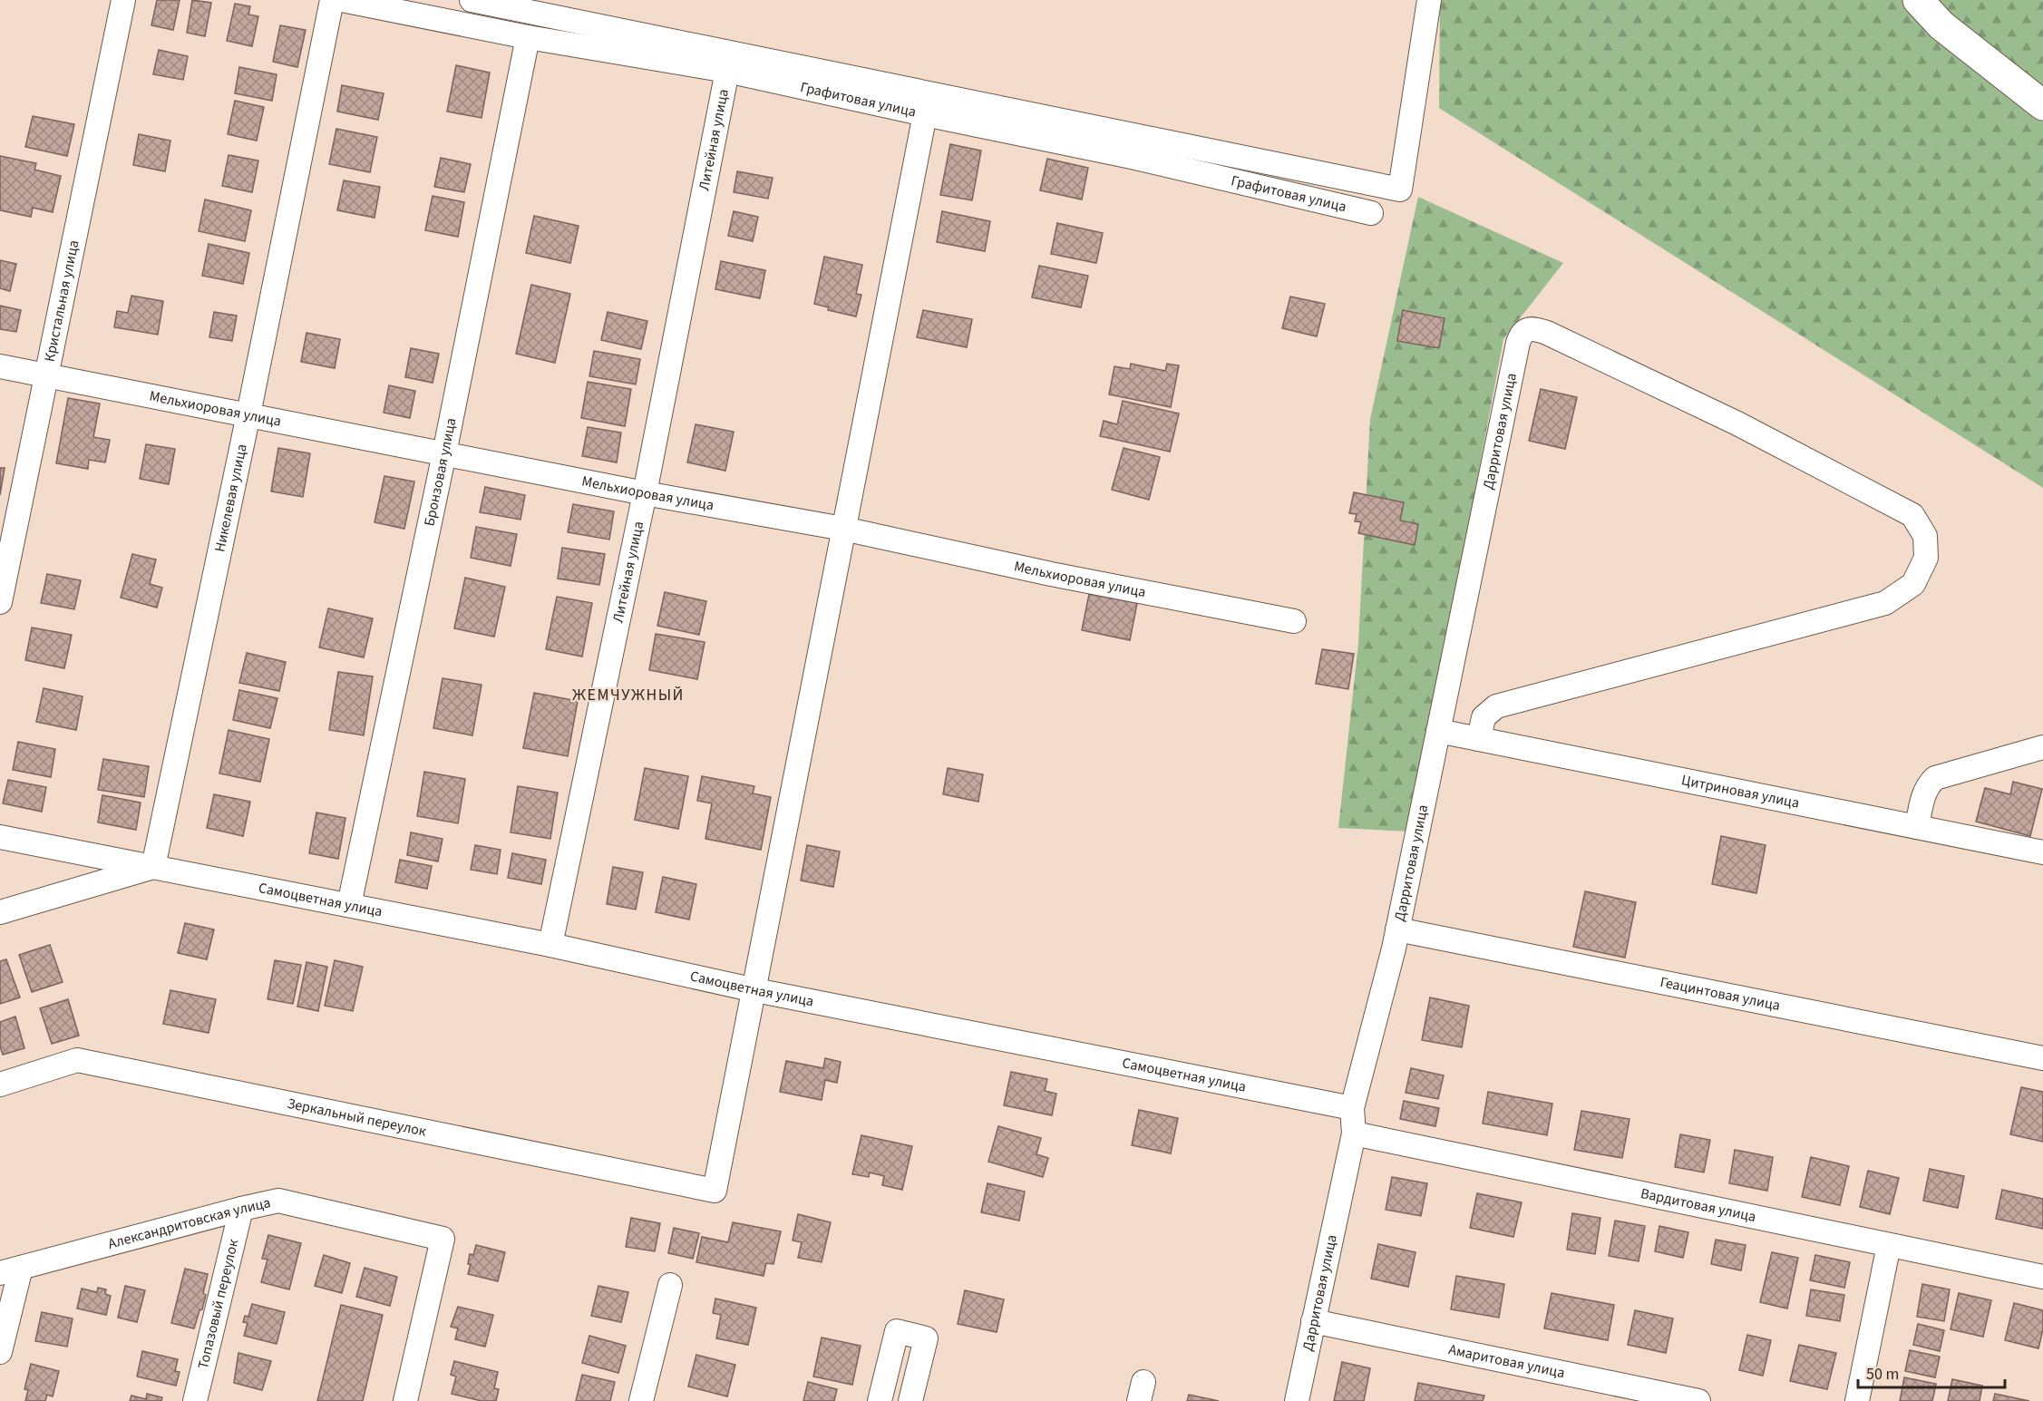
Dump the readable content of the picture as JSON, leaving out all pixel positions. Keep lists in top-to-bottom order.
{
  "streets": {
    "street": [
      "Графитовая улица",
      "Литейная улица",
      "Кристальная улица",
      "Мельхиоровая улица",
      "Дарритовая улица",
      "Бронзовая улица",
      "Никелевая улица",
      "Цитриновая улица",
      "Самоцветная улица",
      "Геацинтовая улица",
      "Зеркальный переулок",
      "Вардитовая улица",
      "Александритовская улица",
      "Топазовый переулок",
      "Амаритовая улица"
    ]
  },
  "crossings": [
    ["Графитовая улица", "Литейная улица"],
    ["Графитовая улица", "Бронзовая улица"],
    ["Литейная улица", "Мельхиоровая улица"],
    ["Литейная улица", "Самоцветная улица"],
    ["Кристальная улица", "Мельхиоровая улица"],
    ["Мельхиоровая улица", "Бронзовая улица"],
    ["Мельхиоровая улица", "Никелевая улица"],
    ["Дарритовая улица", "Цитриновая улица"],
    ["Дарритовая улица", "Самоцветная улица"],
    ["Дарритовая улица", "Геацинтовая улица"],
    ["Дарритовая улица", "Вардитовая улица"],
    ["Дарритовая улица", "Амаритовая улица"],
    ["Бронзовая улица", "Самоцветная улица"],
    ["Никелевая улица", "Самоцветная улица"],
    ["Самоцветная улица", "Зеркальный переулок"],
    ["Александритовская улица", "Топазовый переулок"]
  ],
  "districts": ["ЖЕМЧУЖНЫЙ"],
  "scale_bar": "50 m"
}
